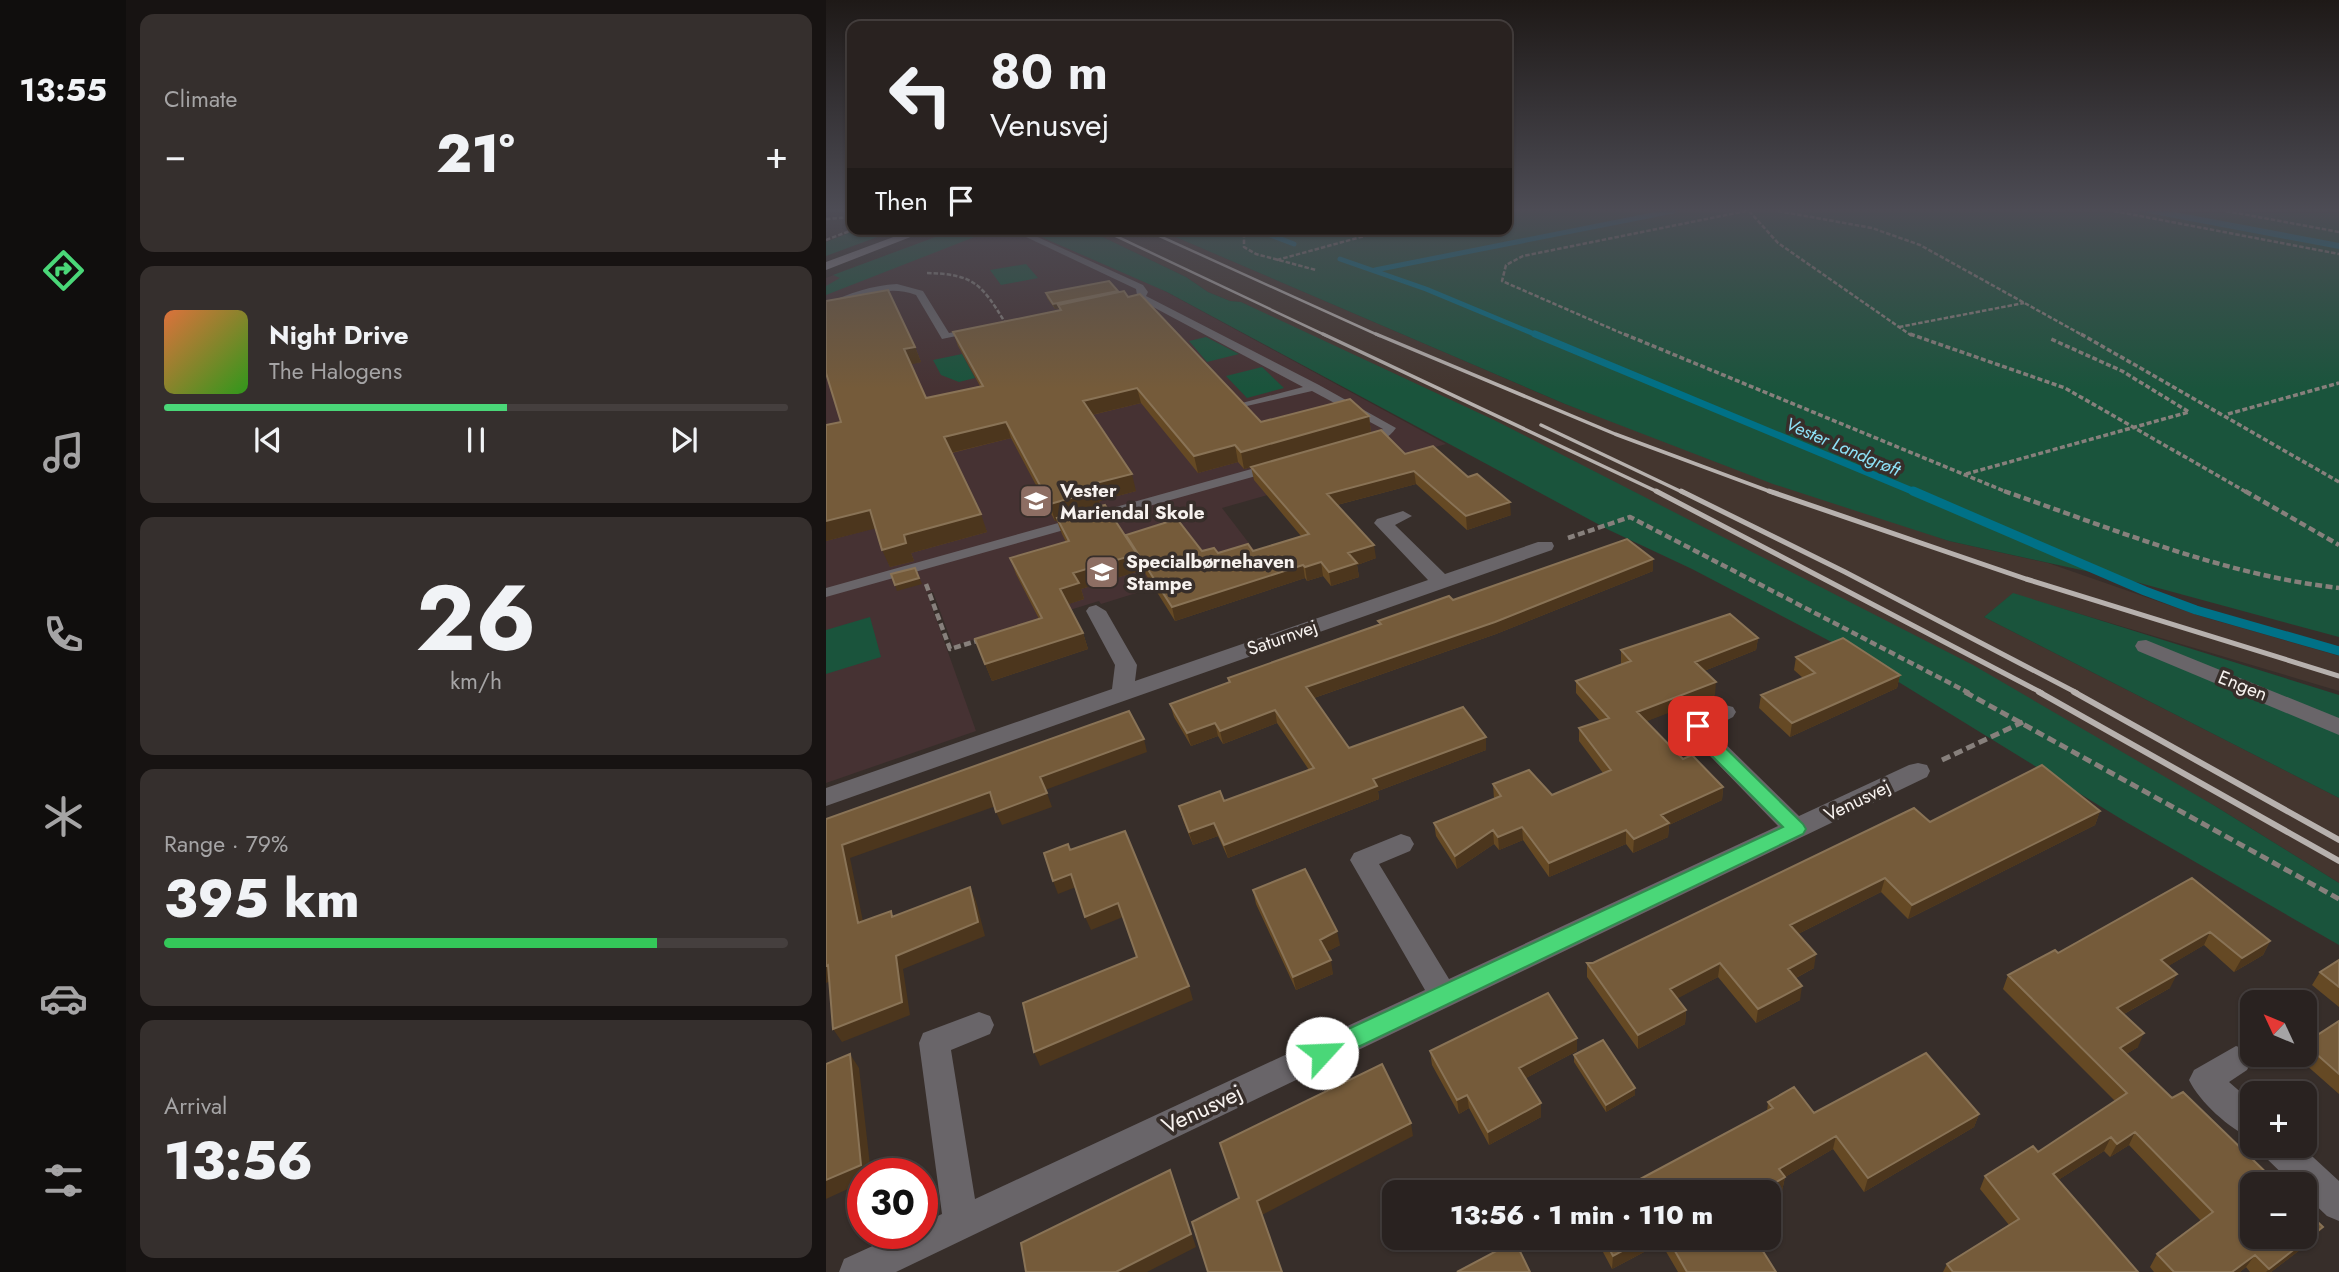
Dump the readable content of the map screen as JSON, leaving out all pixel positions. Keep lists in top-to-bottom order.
{
  "streets": {
    "street": ["Saturnvej", "Engen", "Venusvej"]
  },
  "water": ["Vester Landgrøft"],
  "places": {
    "school or university": ["Vester Mariendal Skole", "Specialbørnehaven Stampe"]
  },
  "north": "top left",
  "page": {
    "tabs": "13:55",
    "tile": [
      "Climate",
      ["26", "km/h"],
      ["Range · 79%", "395 km"],
      ["Arrival", "13:56"]
    ],
    "turn": ["80 m", "Venusvej"],
    "heat": ["−", "21°", "+"],
    "then": "Then",
    "song": ["Night Drive", "The Halogens"],
    "map_buttons": ["+", "−"],
    "limit": "30",
    "trip": "13:56 · 1 min · 110 m"
  }
}
